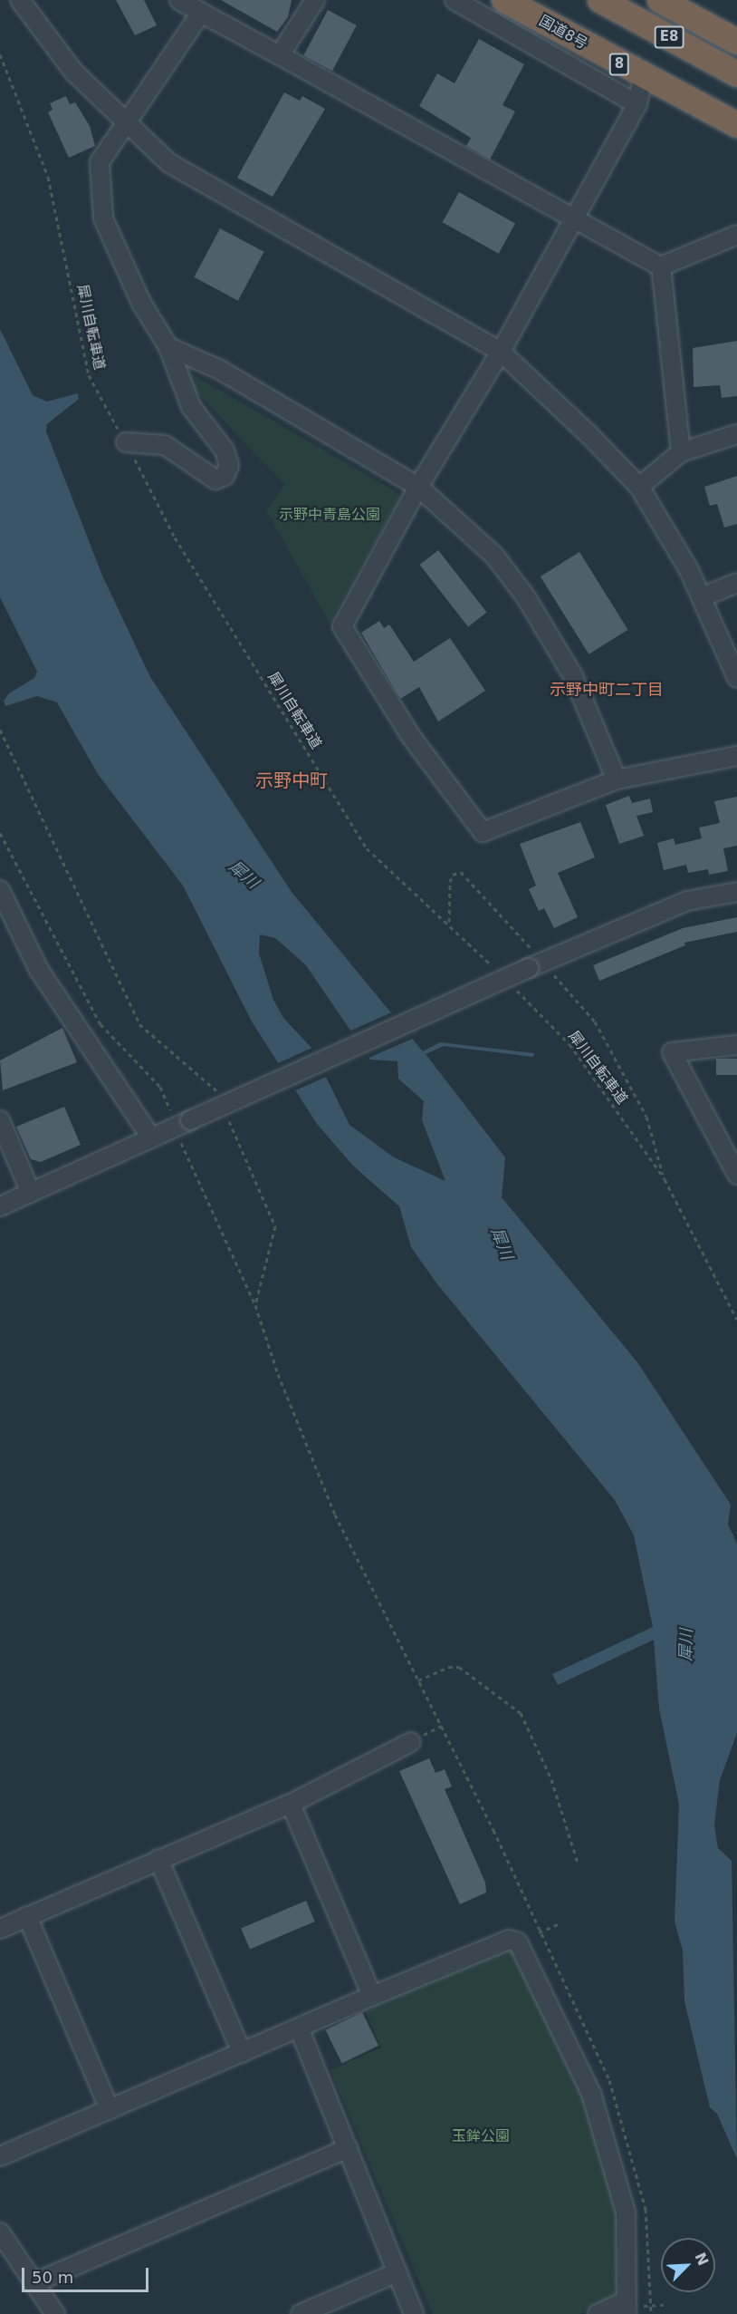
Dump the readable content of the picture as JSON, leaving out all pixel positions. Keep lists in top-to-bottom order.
{
  "streets": {
    "highway": ["国道8号", "E8", "8"],
    "path": ["犀川自転車道"]
  },
  "districts": ["示野中町二丁目", "示野中町"],
  "water": ["犀川"],
  "parks": ["示野中青島公園", "玉鉾公園"],
  "scale_bar": "50 m",
  "north": "top right"
}
